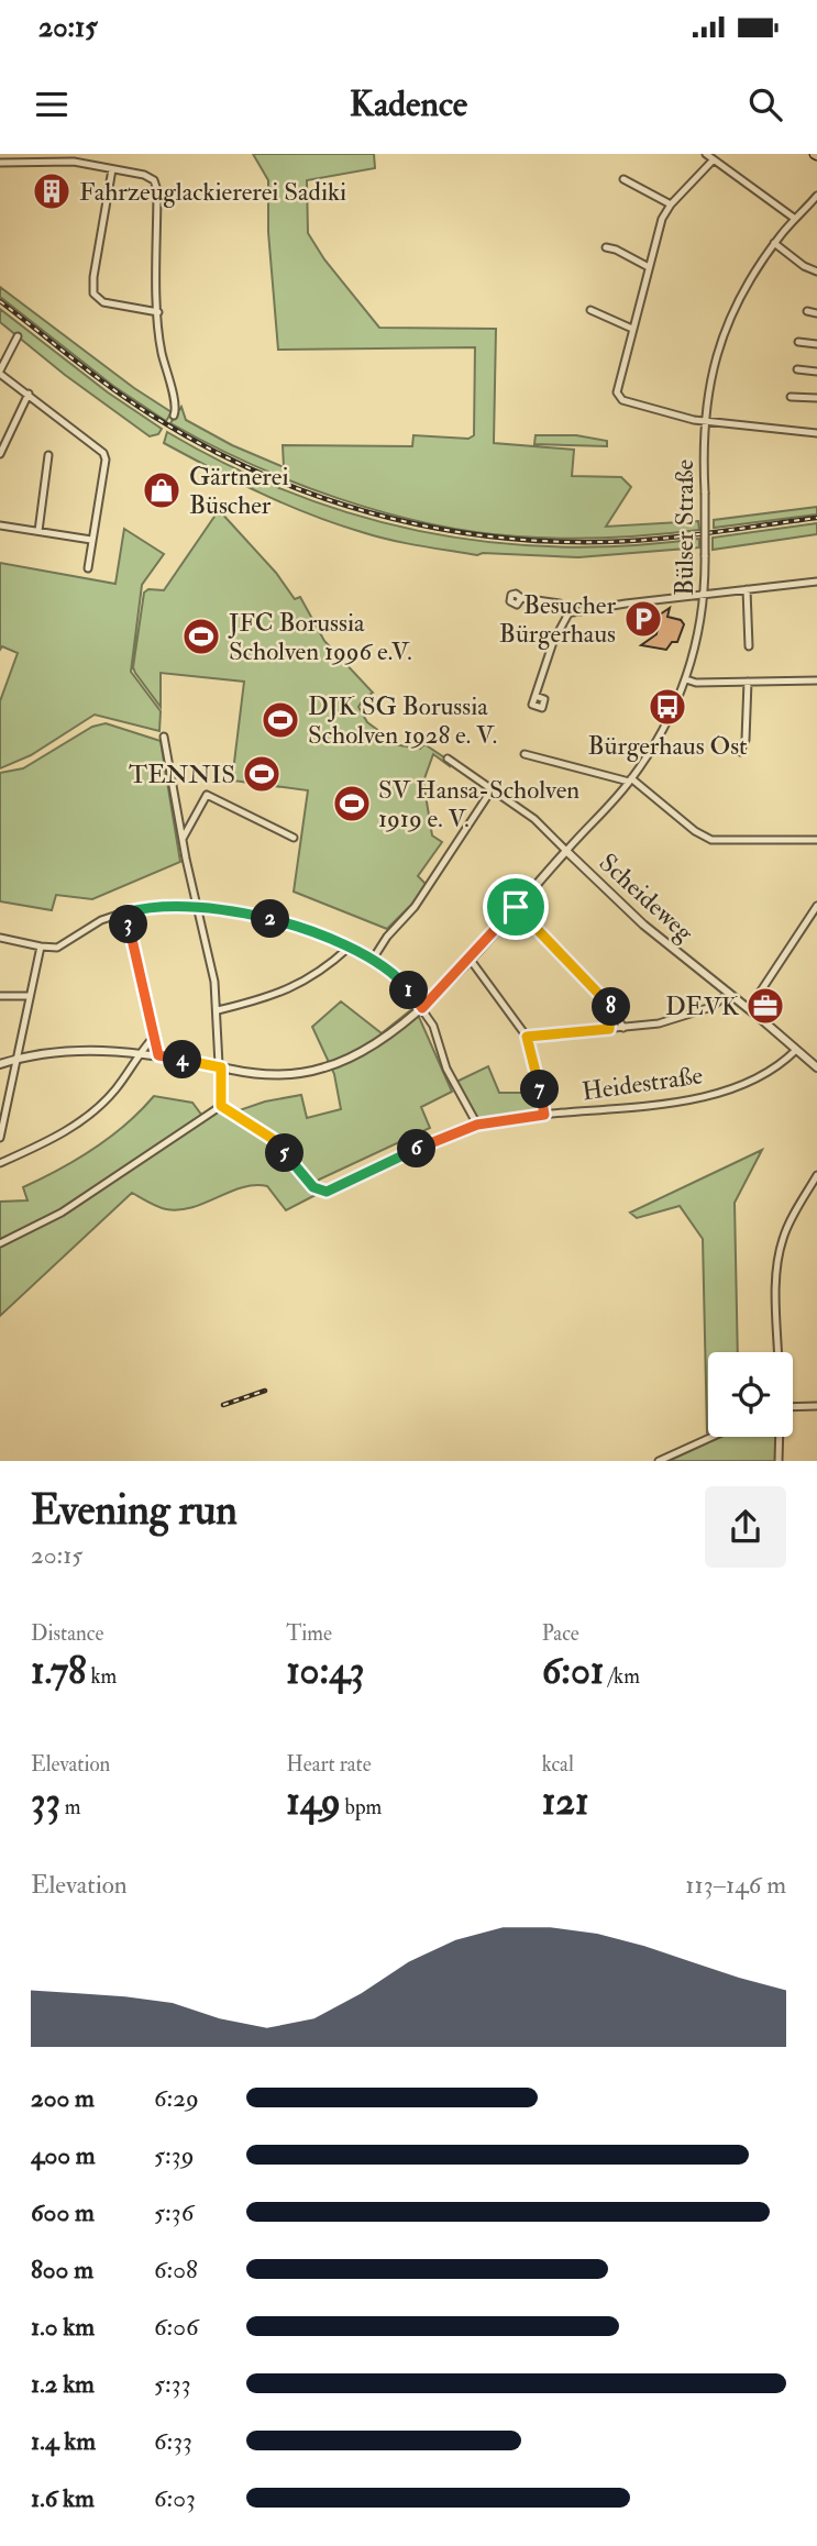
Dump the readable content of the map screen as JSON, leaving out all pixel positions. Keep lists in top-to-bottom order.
{
  "streets": {
    "street": ["Bülser Straße", "Scheideweg", "Heidestraße"]
  },
  "crossings": [
    ["Bülser Straße", "Scheideweg"],
    ["Scheideweg", "Heidestraße"]
  ],
  "places": {
    "building": ["Fahrzeuglackiererei Sadiki"],
    "shop": ["Gärtnerei Büscher"],
    "parking": ["Besucher Bürgerhaus"],
    "sports": [
      "JFC Borussia Scholven 1996 e.V.",
      "DJK SG Borussia Scholven 1928 e. V.",
      "TENNIS",
      "SV Hansa-Scholven 1919 e. V."
    ],
    "bus stop": ["Bürgerhaus Ost"],
    "office": ["DEVK"]
  },
  "page": {
    "status": "20:15",
    "header": "Kadence",
    "pins": [
      "2",
      "3",
      "1",
      "8",
      "4",
      "7",
      "6",
      "5"
    ],
    "heading": ["Evening run", "20:15"],
    "stats": [
      ["Distance", "1.78 km"],
      ["Time", "10:43"],
      ["Pace", "6:01 /km"],
      ["Elevation", "33 m"],
      ["Heart rate", "149 bpm"],
      ["kcal", "121"]
    ],
    "chart": ["Elevation", "113–146 m"],
    "list": [
      {
        "name": "200 m",
        "note": "6:29"
      },
      {
        "name": "400 m",
        "note": "5:39"
      },
      {
        "name": "600 m",
        "note": "5:36"
      },
      {
        "name": "800 m",
        "note": "6:08"
      },
      {
        "name": "1.0 km",
        "note": "6:06"
      },
      {
        "name": "1.2 km",
        "note": "5:33"
      },
      {
        "name": "1.4 km",
        "note": "6:33"
      },
      {
        "name": "1.6 km",
        "note": "6:03"
      }
    ]
  }
}
